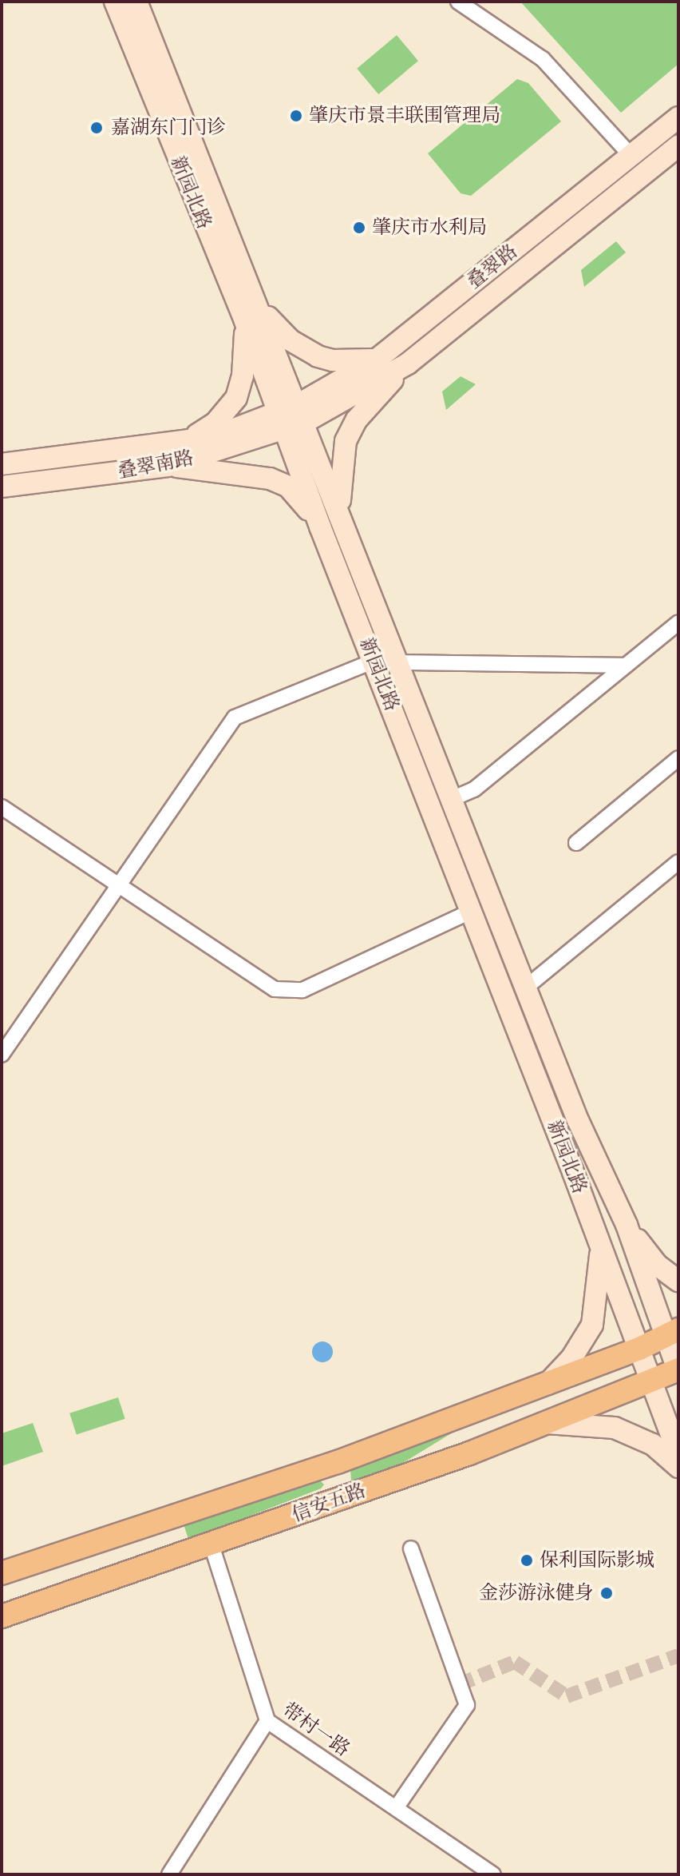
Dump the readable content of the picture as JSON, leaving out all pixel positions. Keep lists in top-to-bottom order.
{
  "streets": {
    "main road": [
      "新园北路",
      "叠翠路",
      "叠翠南路",
      "信安五路"
    ],
    "street": ["带村一路"]
  },
  "crossings": [
    ["新园北路", "叠翠路"],
    ["新园北路", "叠翠南路"],
    ["新园北路", "信安五路"],
    ["叠翠路", "叠翠南路"],
    ["信安五路", "带村一路"]
  ],
  "places": [
    "肇庆市景丰联围管理局",
    "嘉湖东门门诊",
    "肇庆市水利局",
    "保利国际影城",
    "金莎游泳健身"
  ]
}
